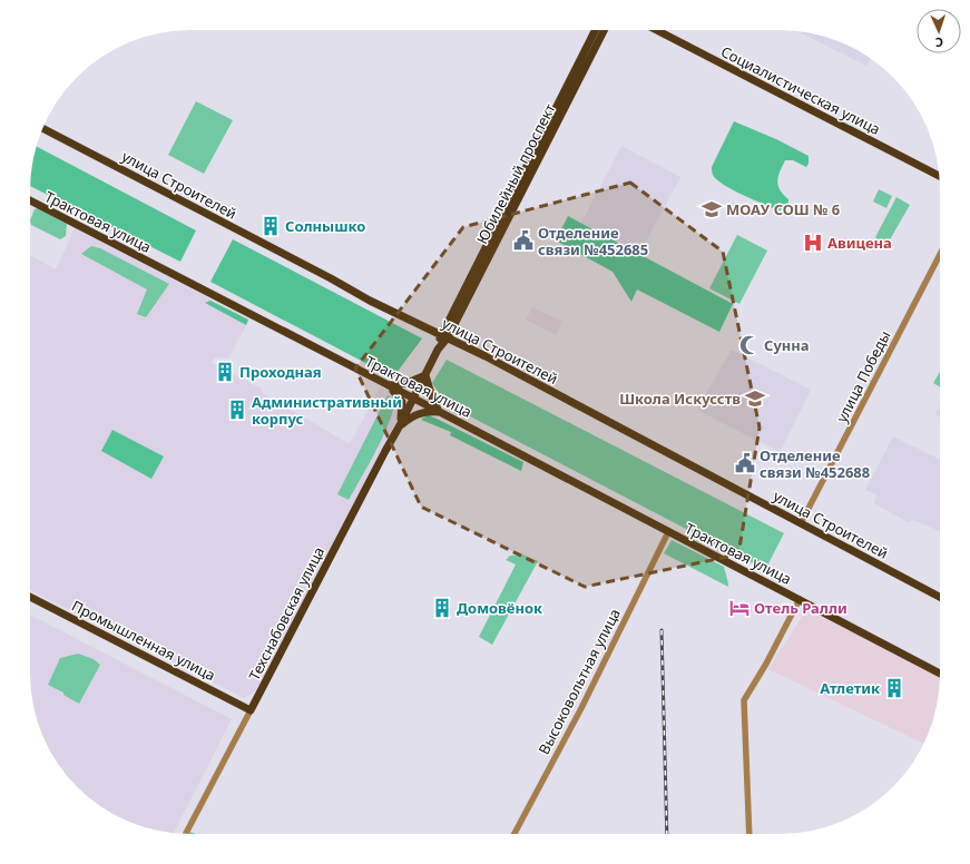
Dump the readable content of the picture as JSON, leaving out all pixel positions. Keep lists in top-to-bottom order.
{
  "streets": {
    "main road": [
      "Социалистическая улица",
      "Юбилейный проспект",
      "улица Строителей",
      "Трактовая улица",
      "Техснабовская улица",
      "Промышленная улица"
    ],
    "street": ["улица Победы", "Высоковольтная улица"]
  },
  "crossings": [
    ["Юбилейный проспект", "улица Строителей"],
    ["Юбилейный проспект", "Техснабовская улица"],
    ["улица Строителей", "улица Победы"],
    ["улица Строителей", "Техснабовская улица"],
    ["Трактовая улица", "Техснабовская улица"],
    ["Трактовая улица", "Высоковольтная улица"],
    ["Техснабовская улица", "Промышленная улица"]
  ],
  "places": {
    "school or university": ["МОАУ СОШ № 6", "Школа Искусств"],
    "building": [
      "Солнышко",
      "Проходная",
      "Административный корпус",
      "Домовёнок",
      "Атлетик"
    ],
    "public building": ["Отделение связи №452685", "Отделение связи №452688"],
    "hospital": ["Авицена"],
    "mosque": ["Сунна"],
    "hotel": ["Отель Ралли"]
  },
  "north": "bottom"
}
